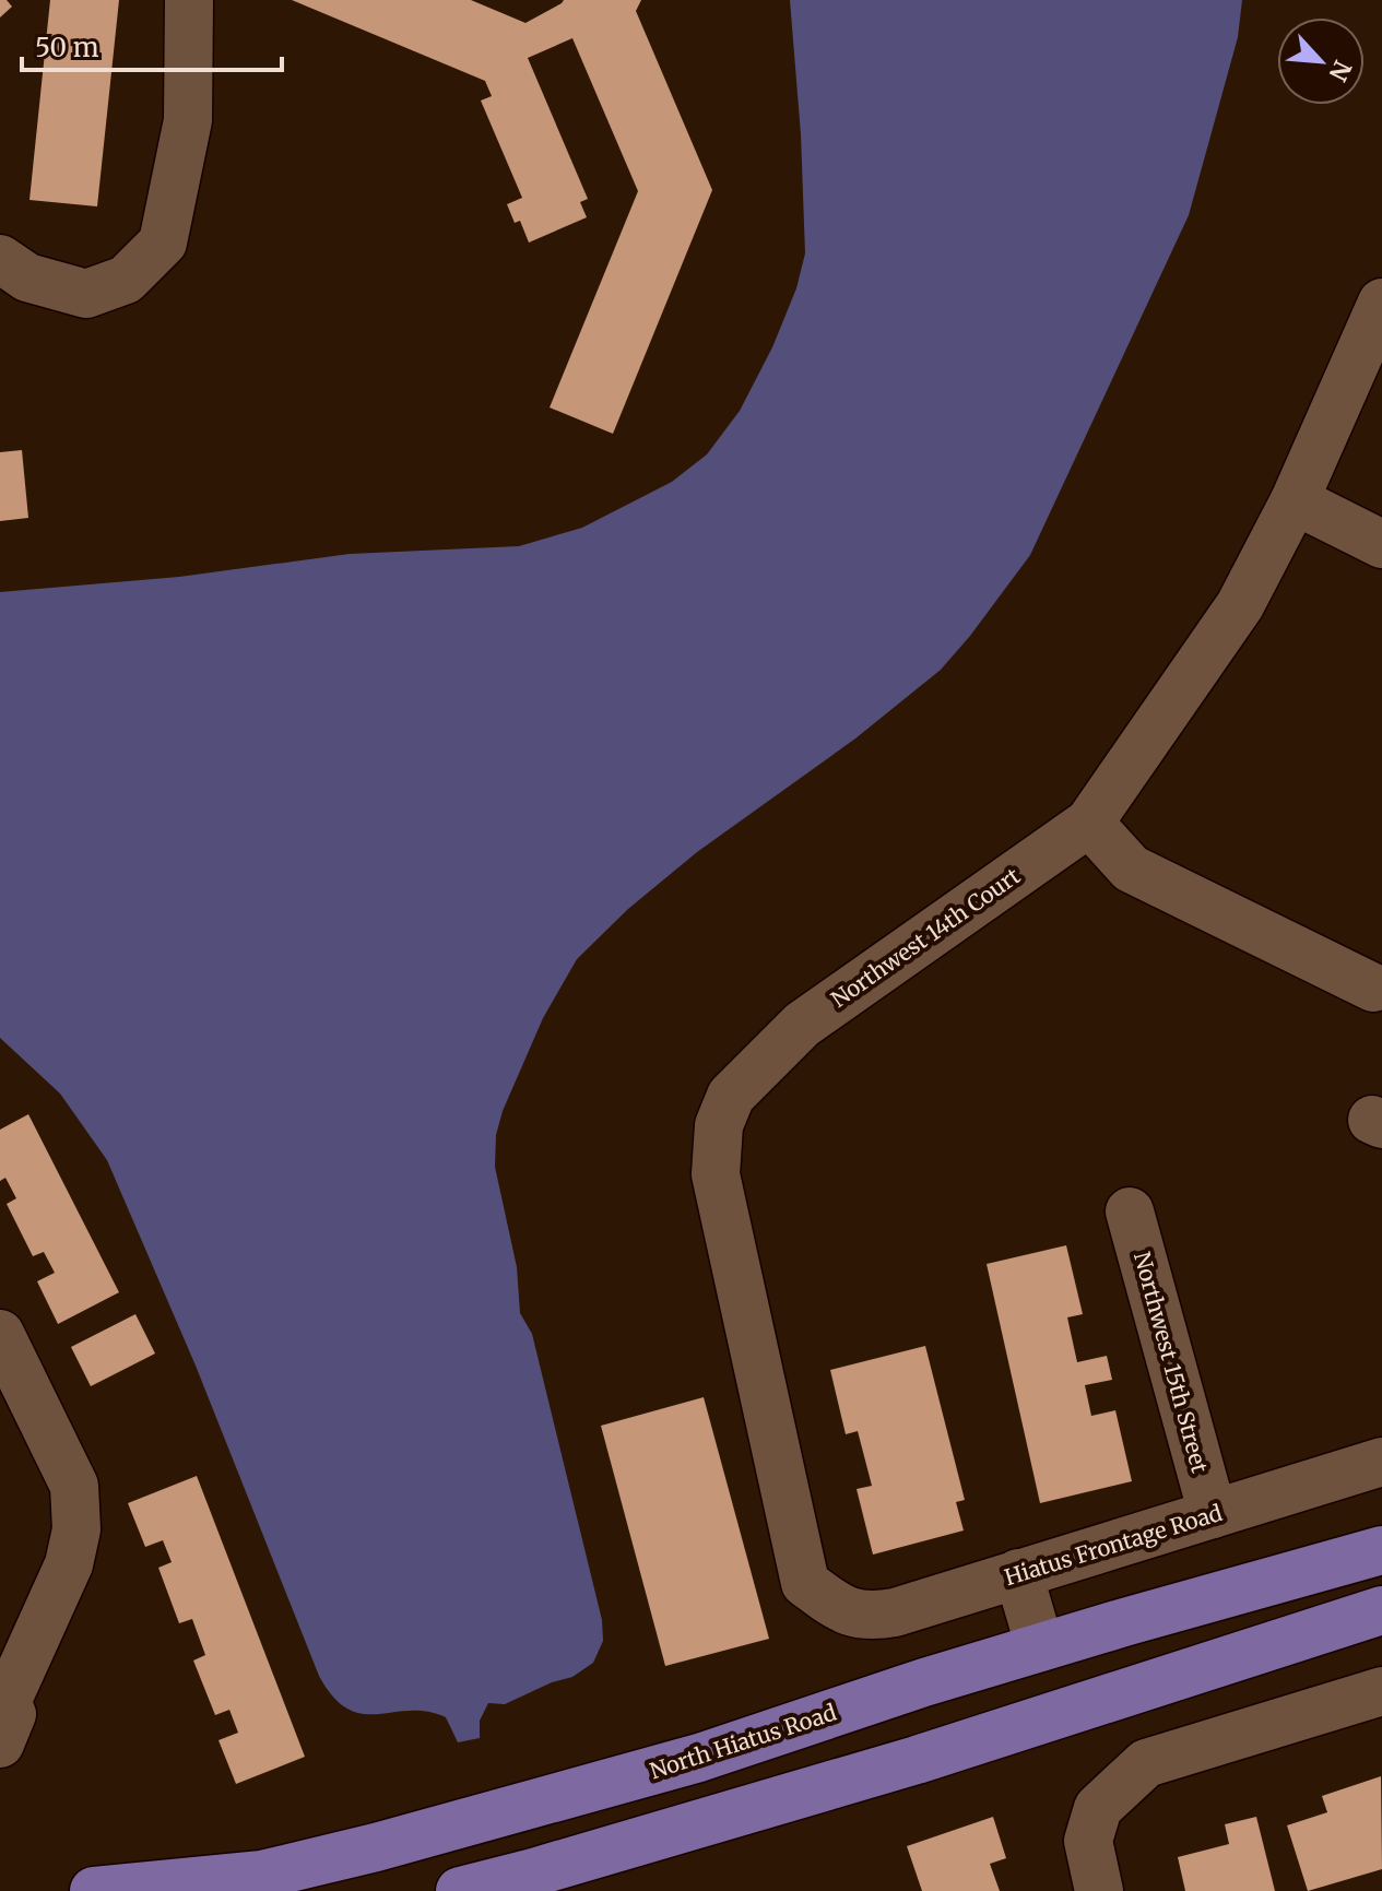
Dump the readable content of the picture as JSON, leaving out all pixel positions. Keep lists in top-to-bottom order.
{
  "streets": {
    "main road": ["North Hiatus Road"],
    "street": ["Northwest 14th Court", "Northwest 15th Street", "Hiatus Frontage Road"]
  },
  "crossings": [
    ["Northwest 14th Court", "Hiatus Frontage Road"],
    ["Northwest 15th Street", "Hiatus Frontage Road"]
  ],
  "scale_bar": "50 m",
  "north": "bottom right"
}
